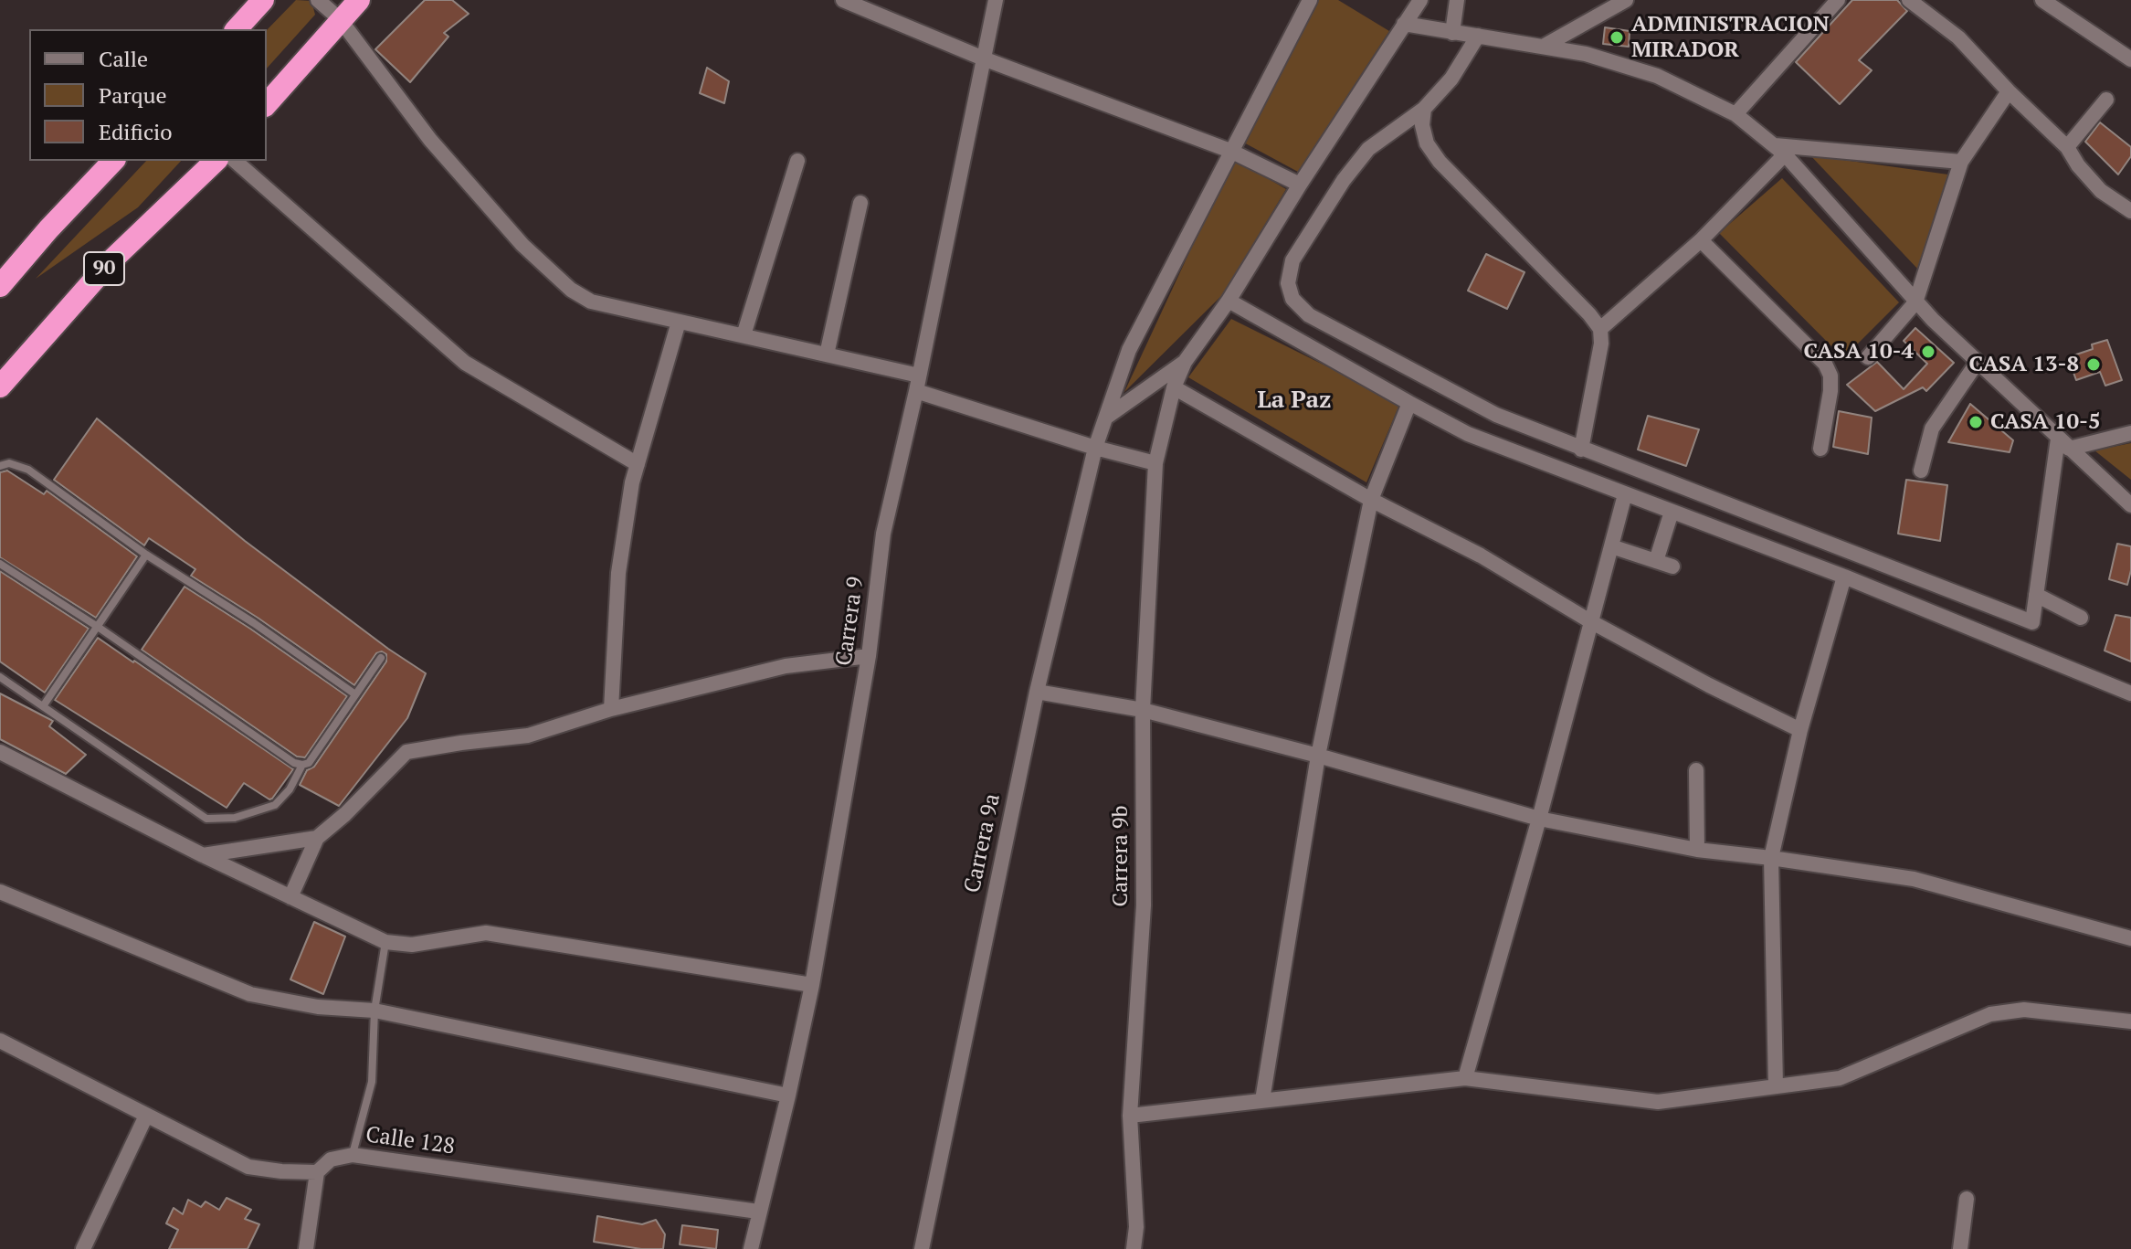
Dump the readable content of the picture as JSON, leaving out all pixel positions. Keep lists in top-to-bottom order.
{
  "streets": {
    "highway": ["90"],
    "street": [
      "Carrera 9",
      "Carrera 9a",
      "Carrera 9b",
      "Calle 128"
    ]
  },
  "crossings": [
    ["Carrera 9", "Calle 128"]
  ],
  "districts": ["La Paz"],
  "places": [
    "ADMINISTRACION MIRADOR",
    "CASA 10-4",
    "CASA 13-8",
    "CASA 10-5"
  ],
  "legend": ["Calle", "Parque", "Edificio"]
}
